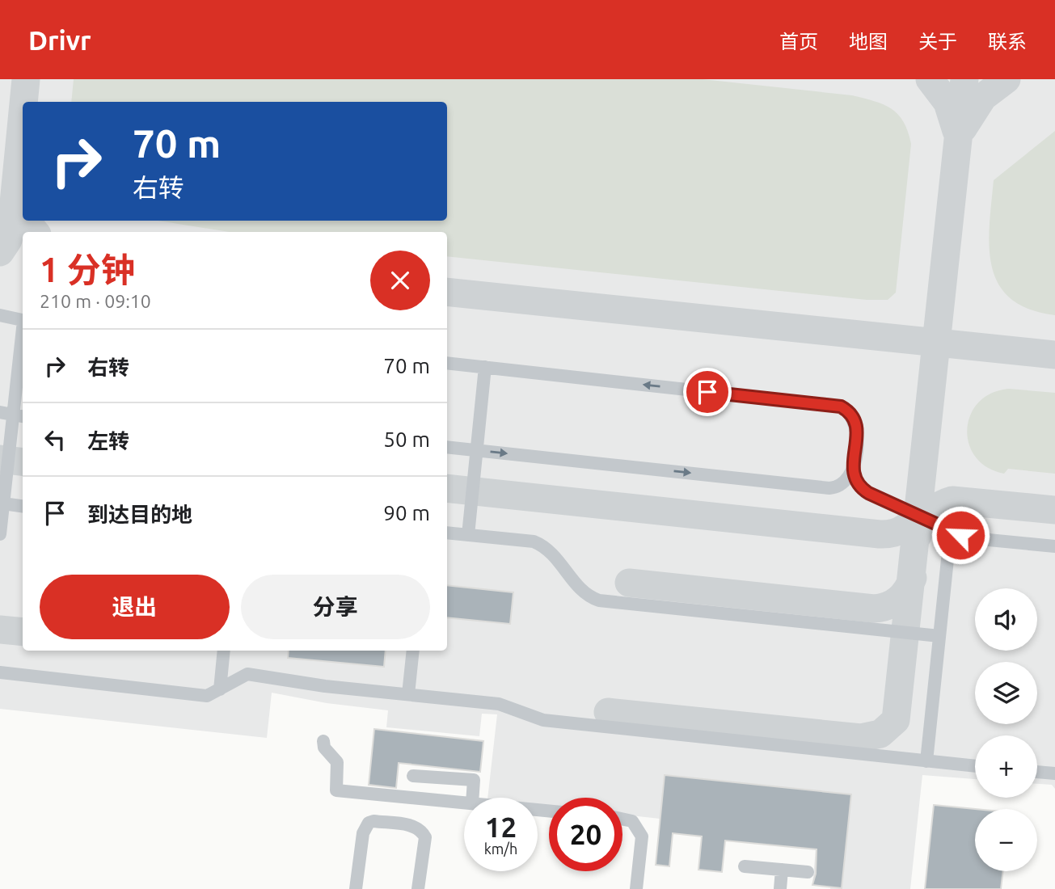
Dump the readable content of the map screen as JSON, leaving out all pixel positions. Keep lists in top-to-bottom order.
{
  "page": {
    "header": "Drivr",
    "nav": [
      "首页",
      "地图",
      "关于",
      "联系"
    ],
    "turn": ["70 m", "右转"],
    "heading": ["1 分钟", "210 m · 09:10"],
    "list": [
      {
        "name": "右转",
        "value": "70 m"
      },
      {
        "name": "左转",
        "value": "50 m"
      },
      {
        "name": "到达目的地",
        "value": "90 m"
      }
    ],
    "buttons": ["退出", "分享"],
    "map_buttons": ["+", "−"],
    "speed": "12 km/h",
    "limit": "20"
  }
}
